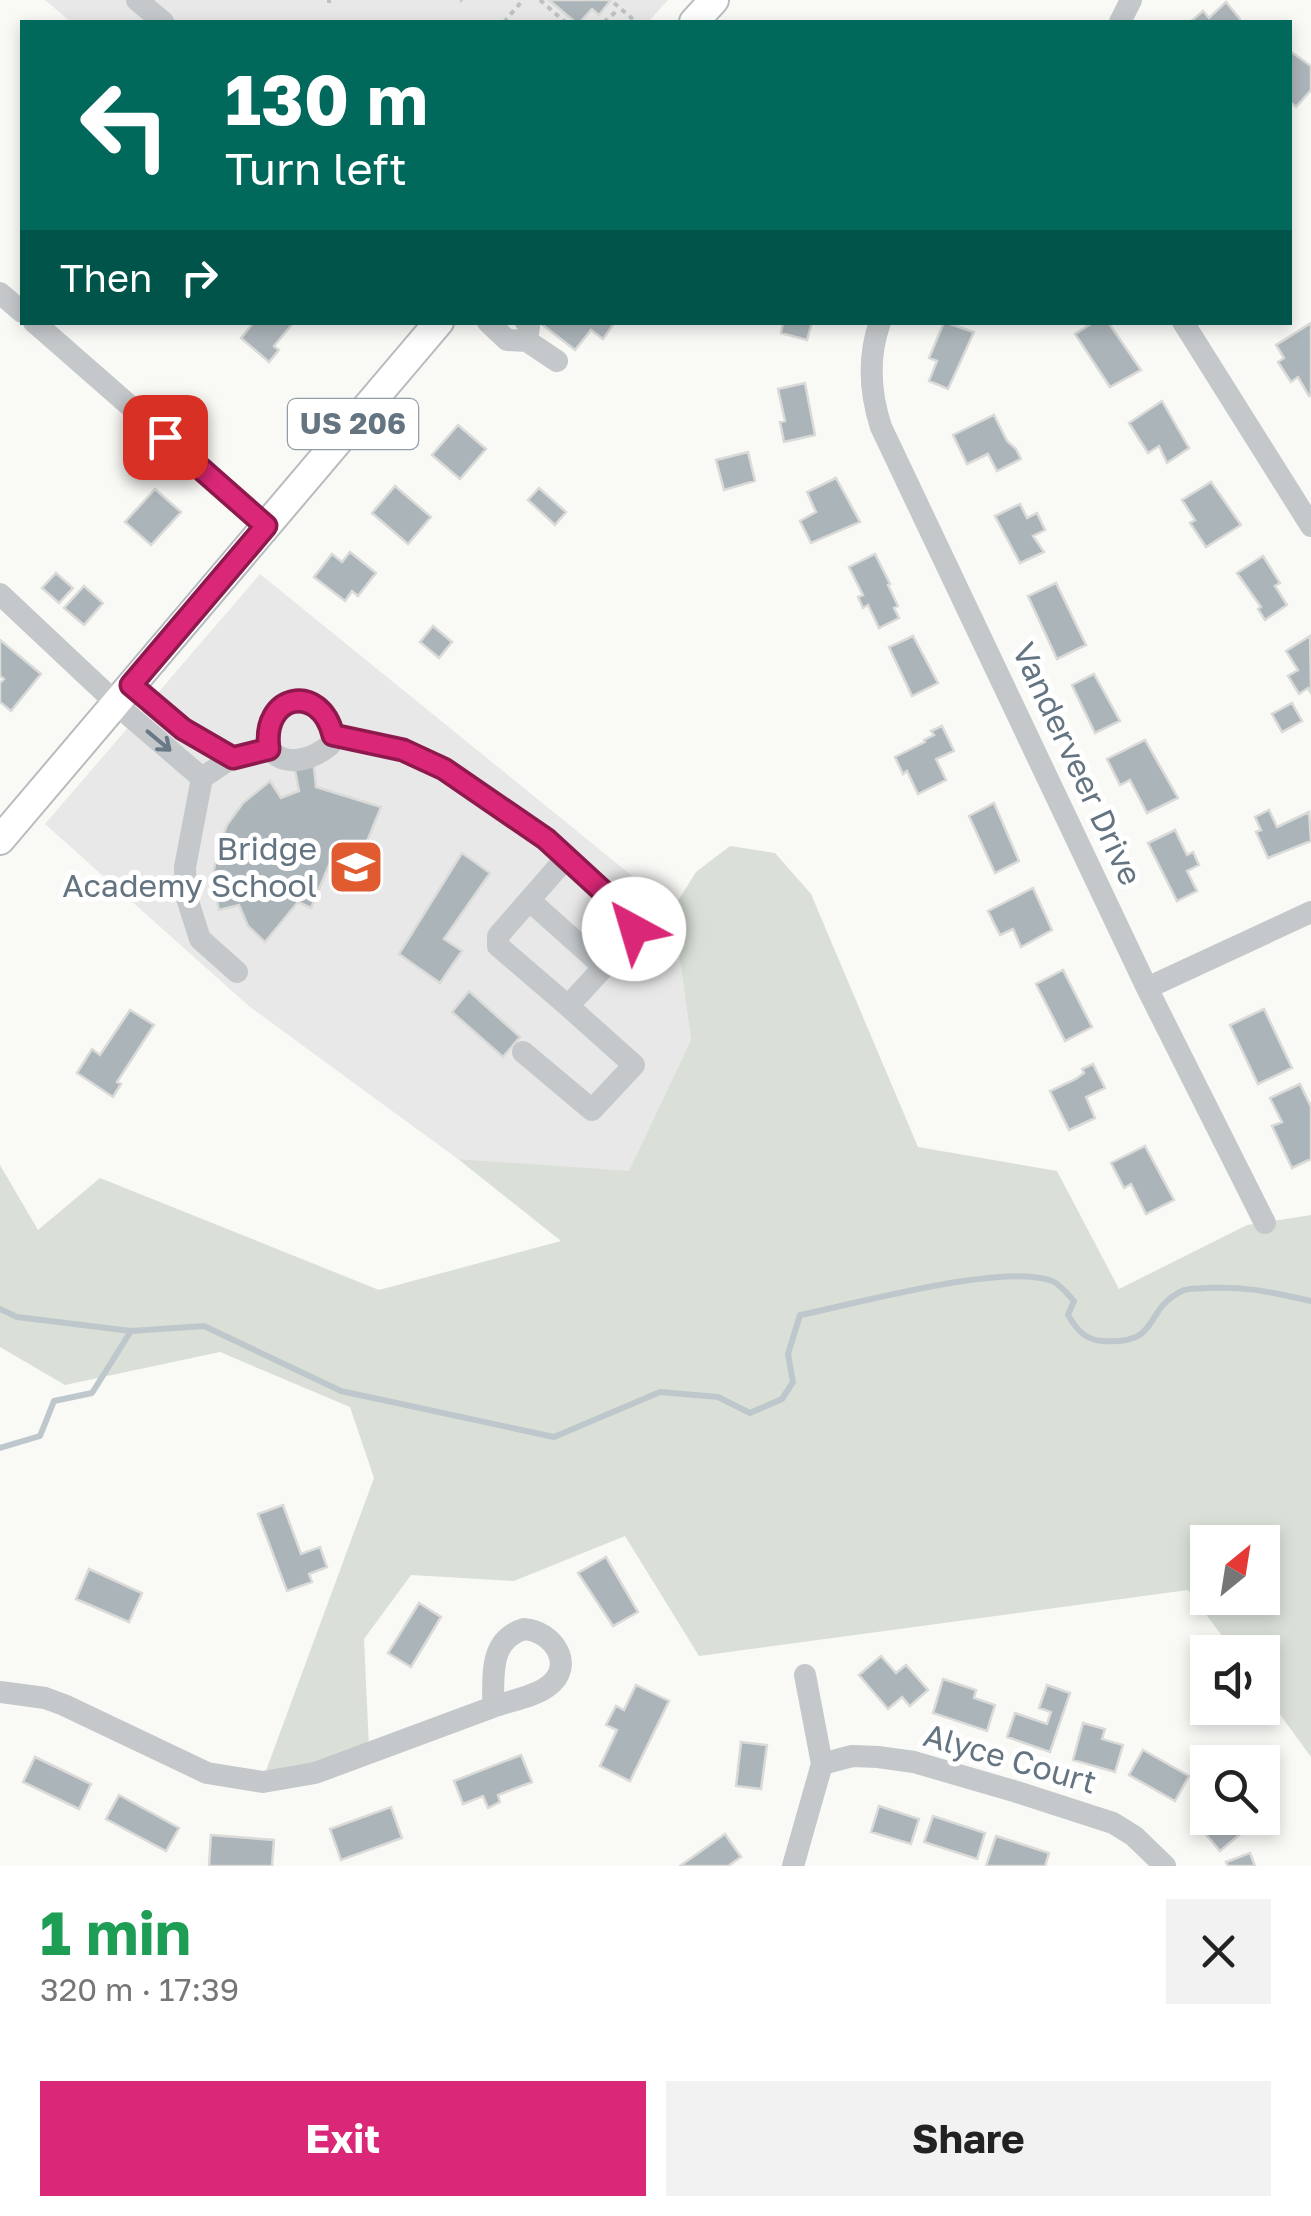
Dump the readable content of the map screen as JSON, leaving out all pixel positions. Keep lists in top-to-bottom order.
{
  "streets": {
    "main road": ["US 206"],
    "street": ["Vanderveer Drive", "Alyce Court"]
  },
  "places": {
    "school or university": ["Bridge Academy School"]
  },
  "north": "top right",
  "page": {
    "turn": ["130 m", "Turn left"],
    "then": "Then",
    "heading": ["1 min", "320 m · 17:39"],
    "buttons": ["Exit", "Share"]
  }
}
